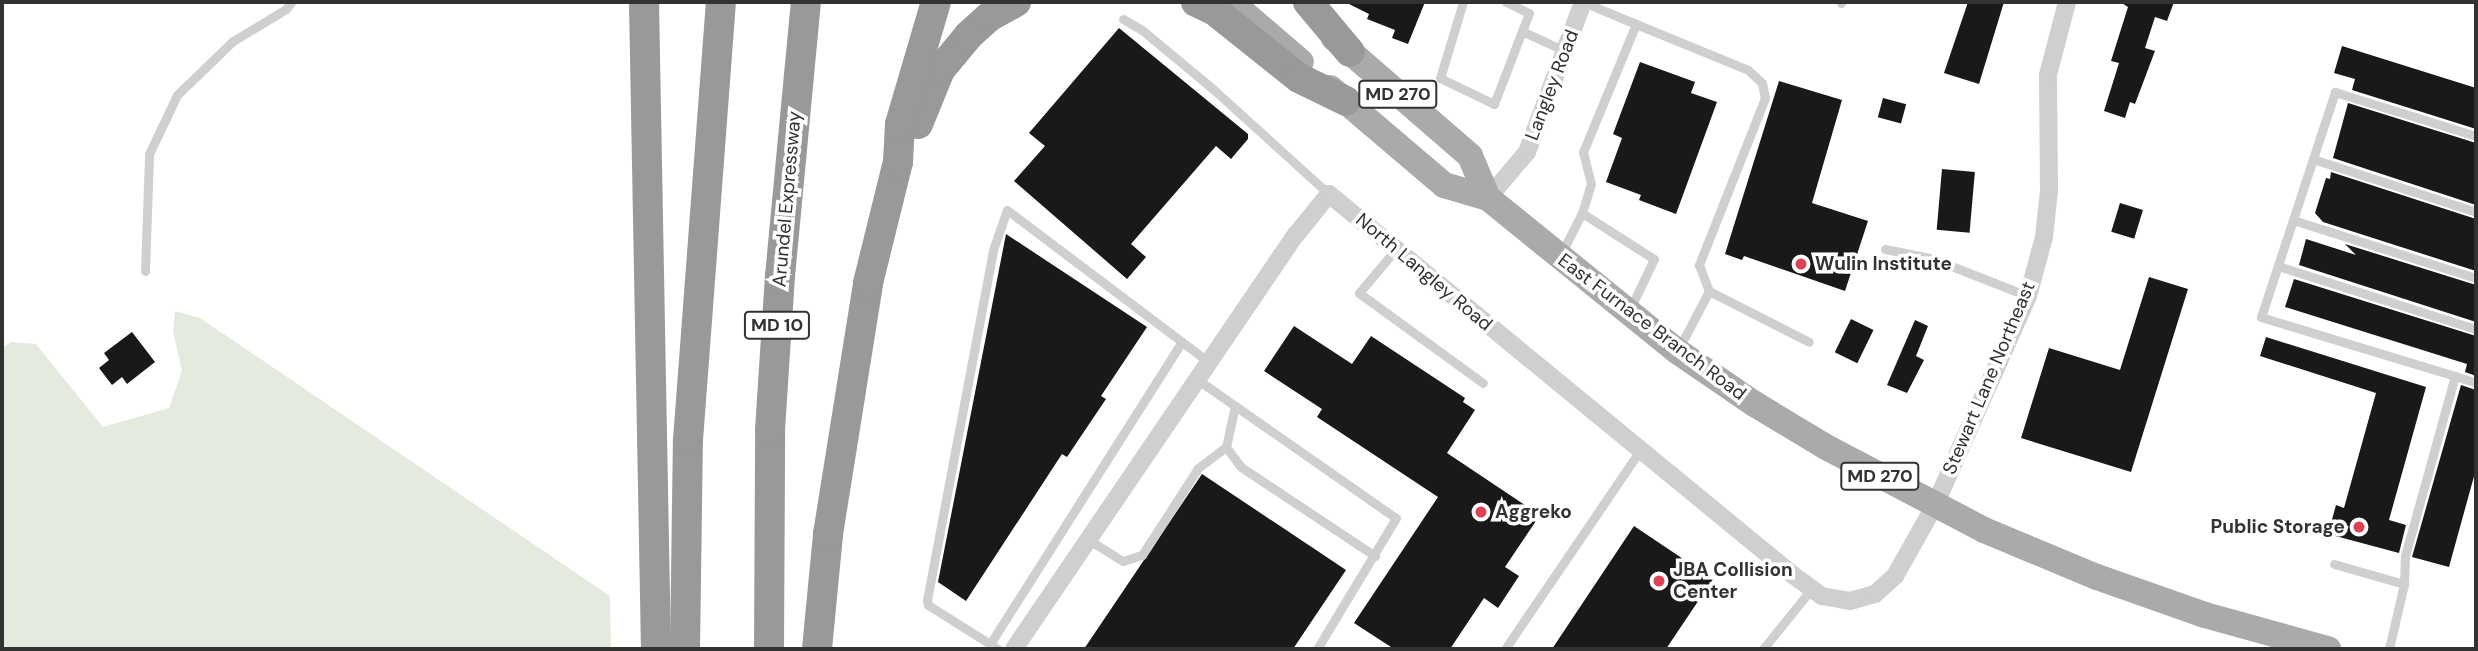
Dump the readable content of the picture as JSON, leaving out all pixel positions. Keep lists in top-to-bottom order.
{
  "streets": {
    "highway": ["Arundel Expressway", "MD 10"],
    "main road": ["MD 270", "East Furnace Branch Road"],
    "street": ["Langley Road", "North Langley Road", "Stewart Lane Northeast"]
  },
  "crossings": [
    ["Langley Road", "East Furnace Branch Road"],
    ["North Langley Road", "East Furnace Branch Road"],
    ["North Langley Road", "Stewart Lane Northeast"],
    ["East Furnace Branch Road", "Stewart Lane Northeast"]
  ],
  "places": [
    "Wulin Institute",
    "Aggreko",
    "Public Storage",
    "JBA Collision Center"
  ]
}
